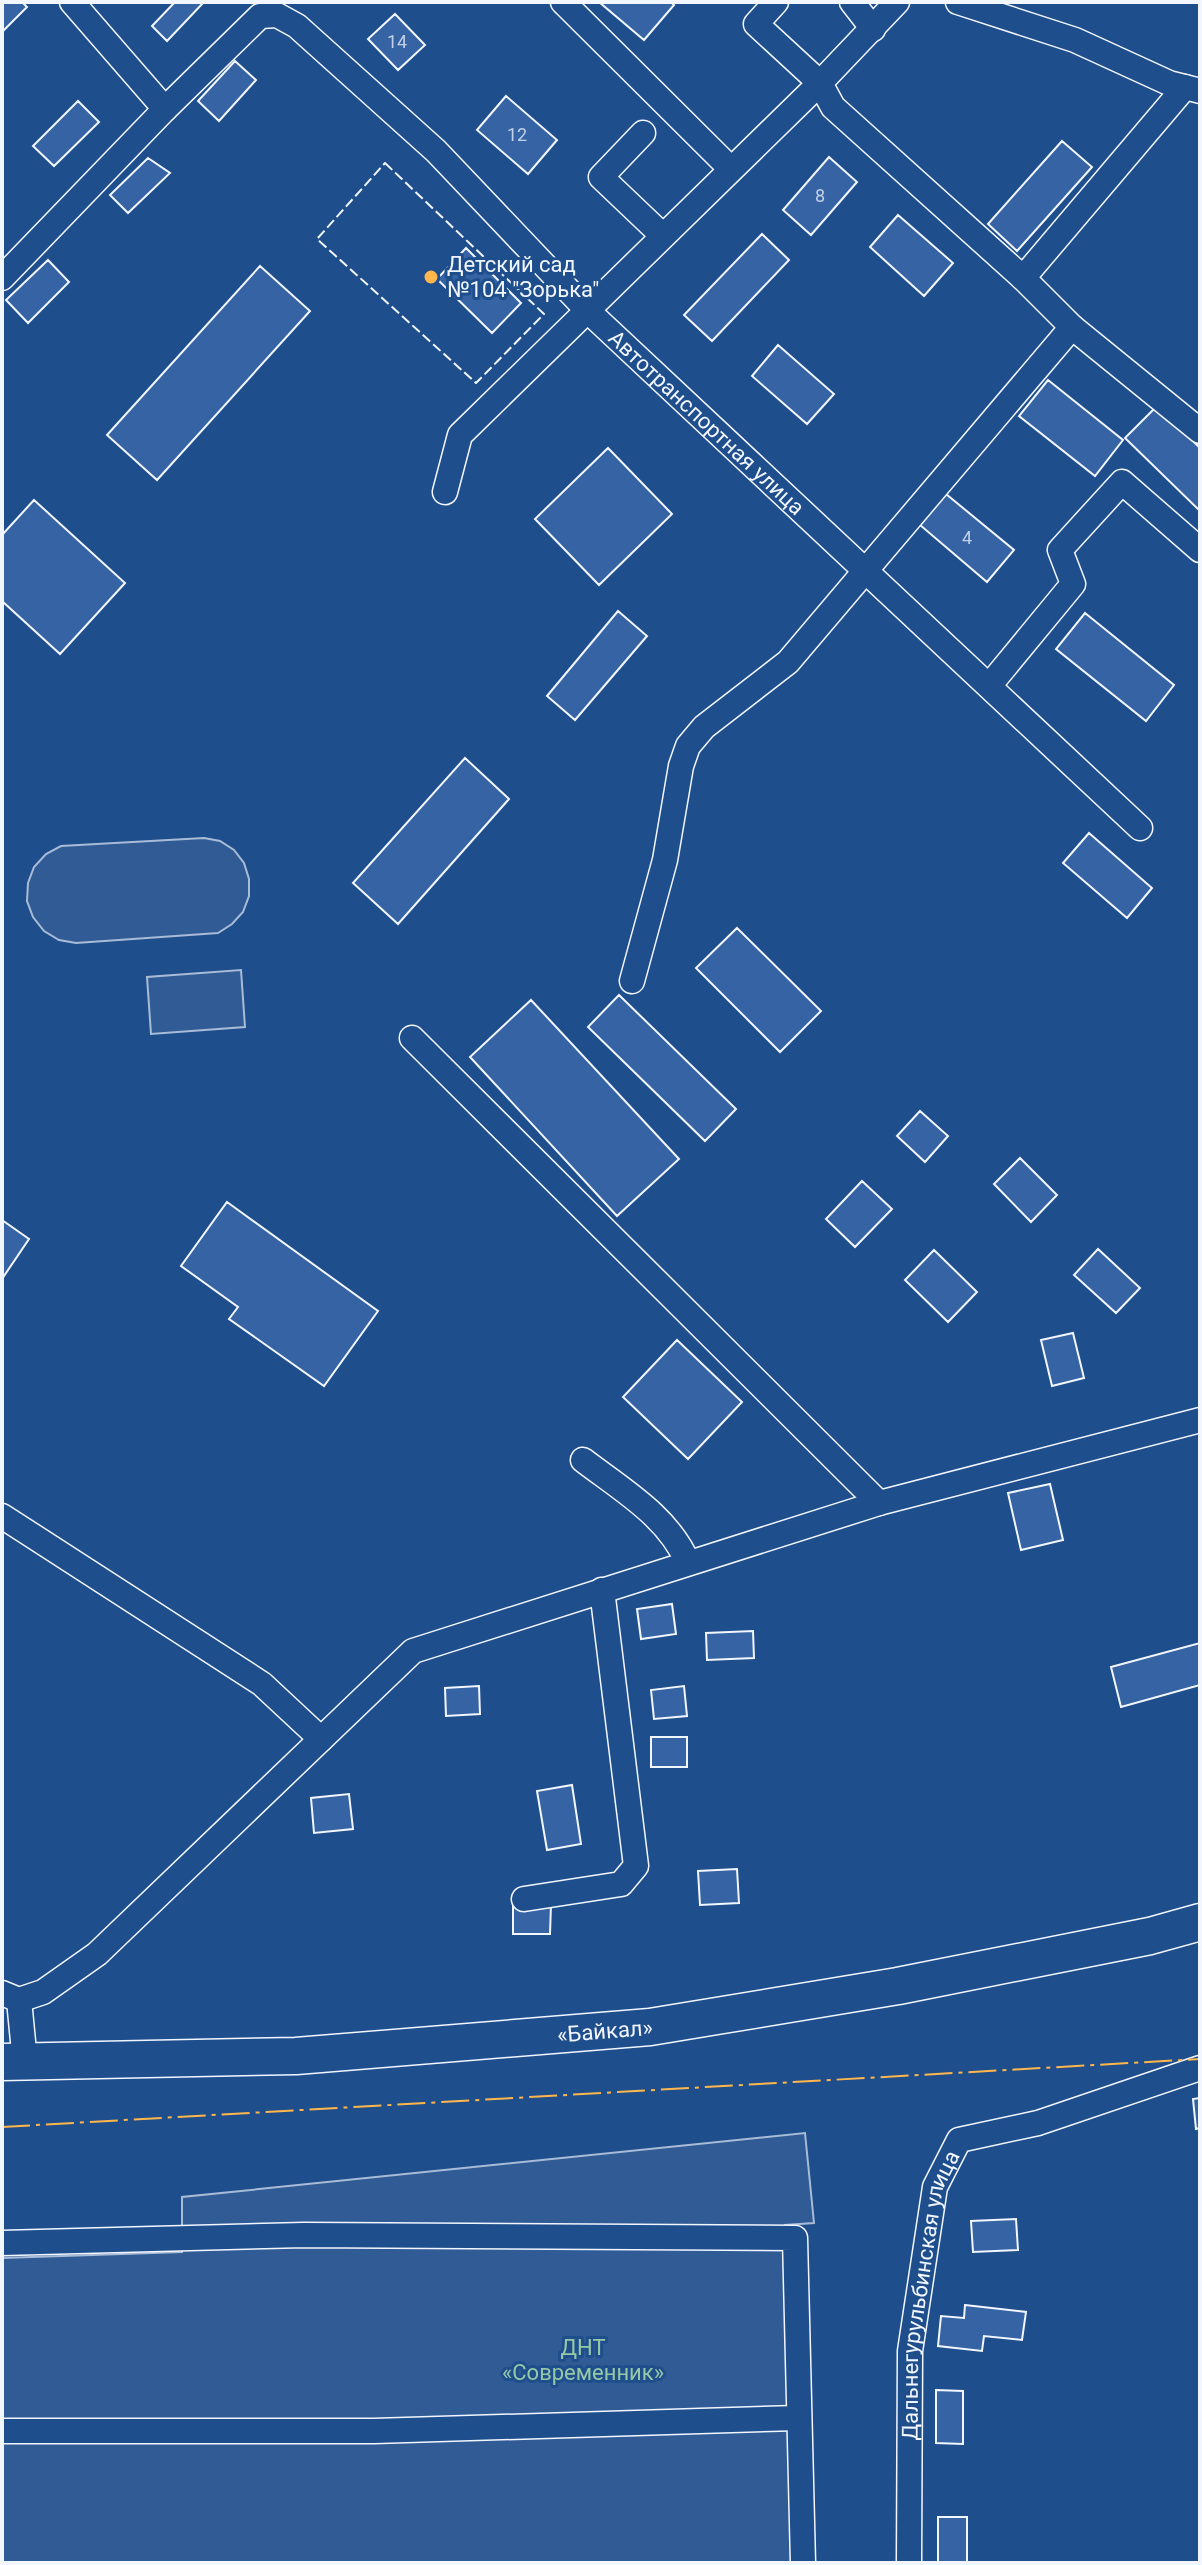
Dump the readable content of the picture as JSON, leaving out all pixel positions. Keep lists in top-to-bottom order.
{
  "streets": {
    "highway": ["«Байкал»"],
    "street": ["Автотранспортная улица", "Дальнегурульбинская улица"]
  },
  "parks": ["ДНТ «Современник»"],
  "places": ["Детский сад №104 \"Зорька\""],
  "house_numbers": [
    "14",
    "12",
    "8",
    "4"
  ]
}
